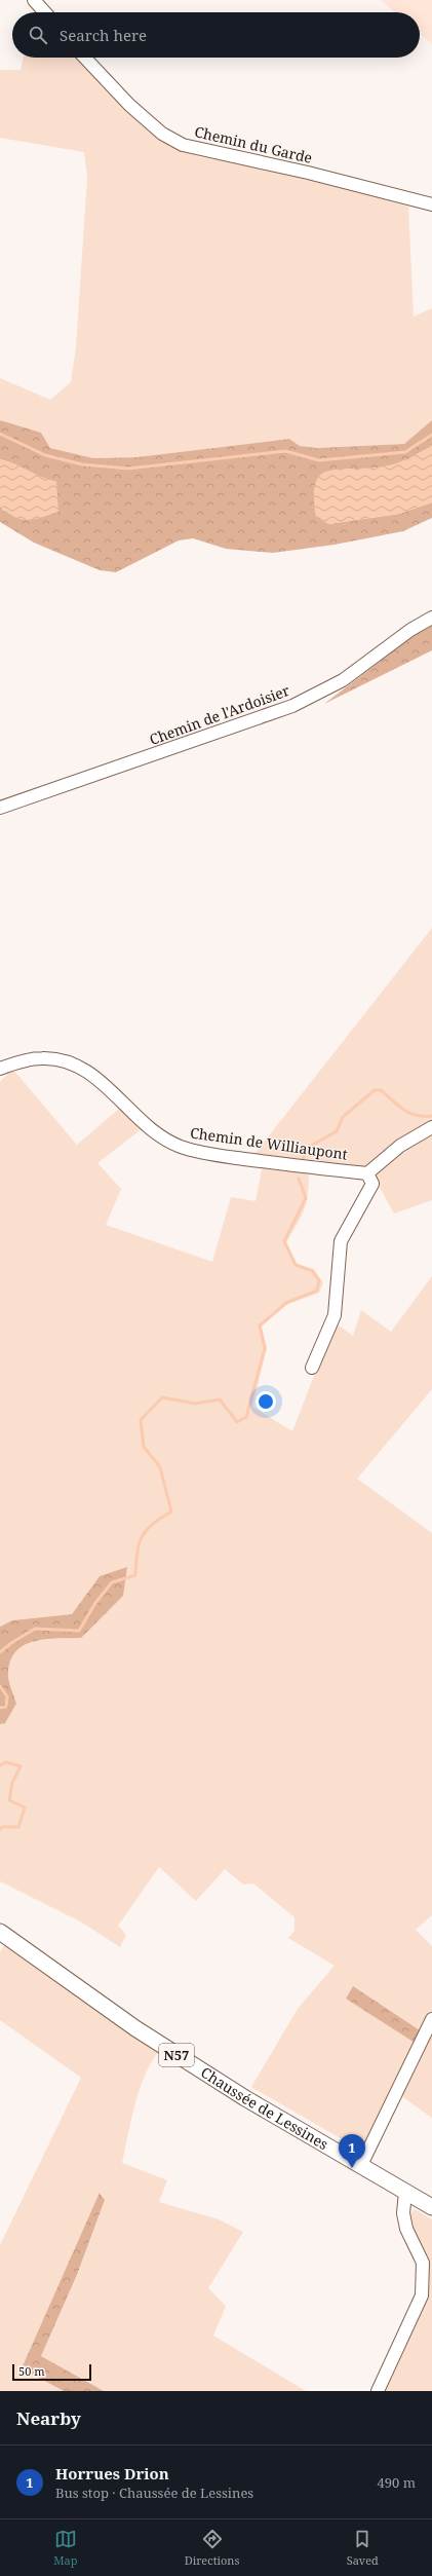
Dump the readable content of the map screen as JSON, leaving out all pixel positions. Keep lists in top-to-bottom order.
{
  "streets": {
    "main road": ["N57", "Chaussée de Lessines"],
    "street": ["Chemin du Garde", "Chemin de l'Ardoisier", "Chemin de Williaupont"]
  },
  "scale_bar": "50 m",
  "page": {
    "search": "Search here",
    "pins": "1",
    "scale": "50 m",
    "heading": "Nearby",
    "list": [
      {
        "mark": "1",
        "name": "Horrues Drion",
        "note": "Bus stop · Chaussée de Lessines",
        "value": "490 m"
      }
    ],
    "nav": ["Map", "Directions", "Saved"]
  }
}
